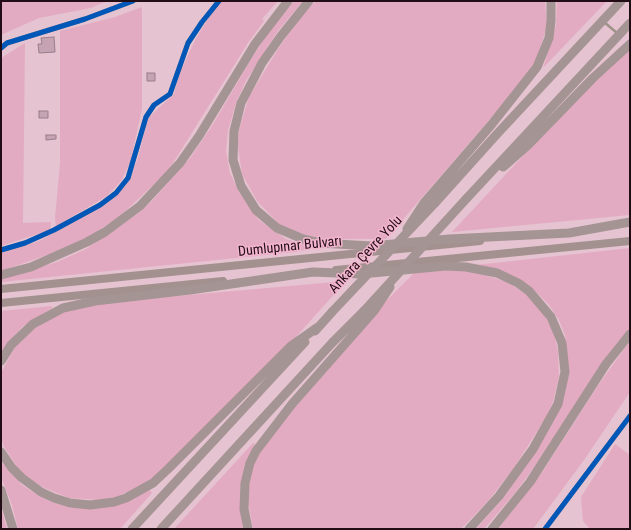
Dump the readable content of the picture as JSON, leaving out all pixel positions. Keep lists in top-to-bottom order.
{
  "streets": {
    "highway": ["Dumlupınar Bulvarı", "Ankara Çevre Yolu"]
  }
}
